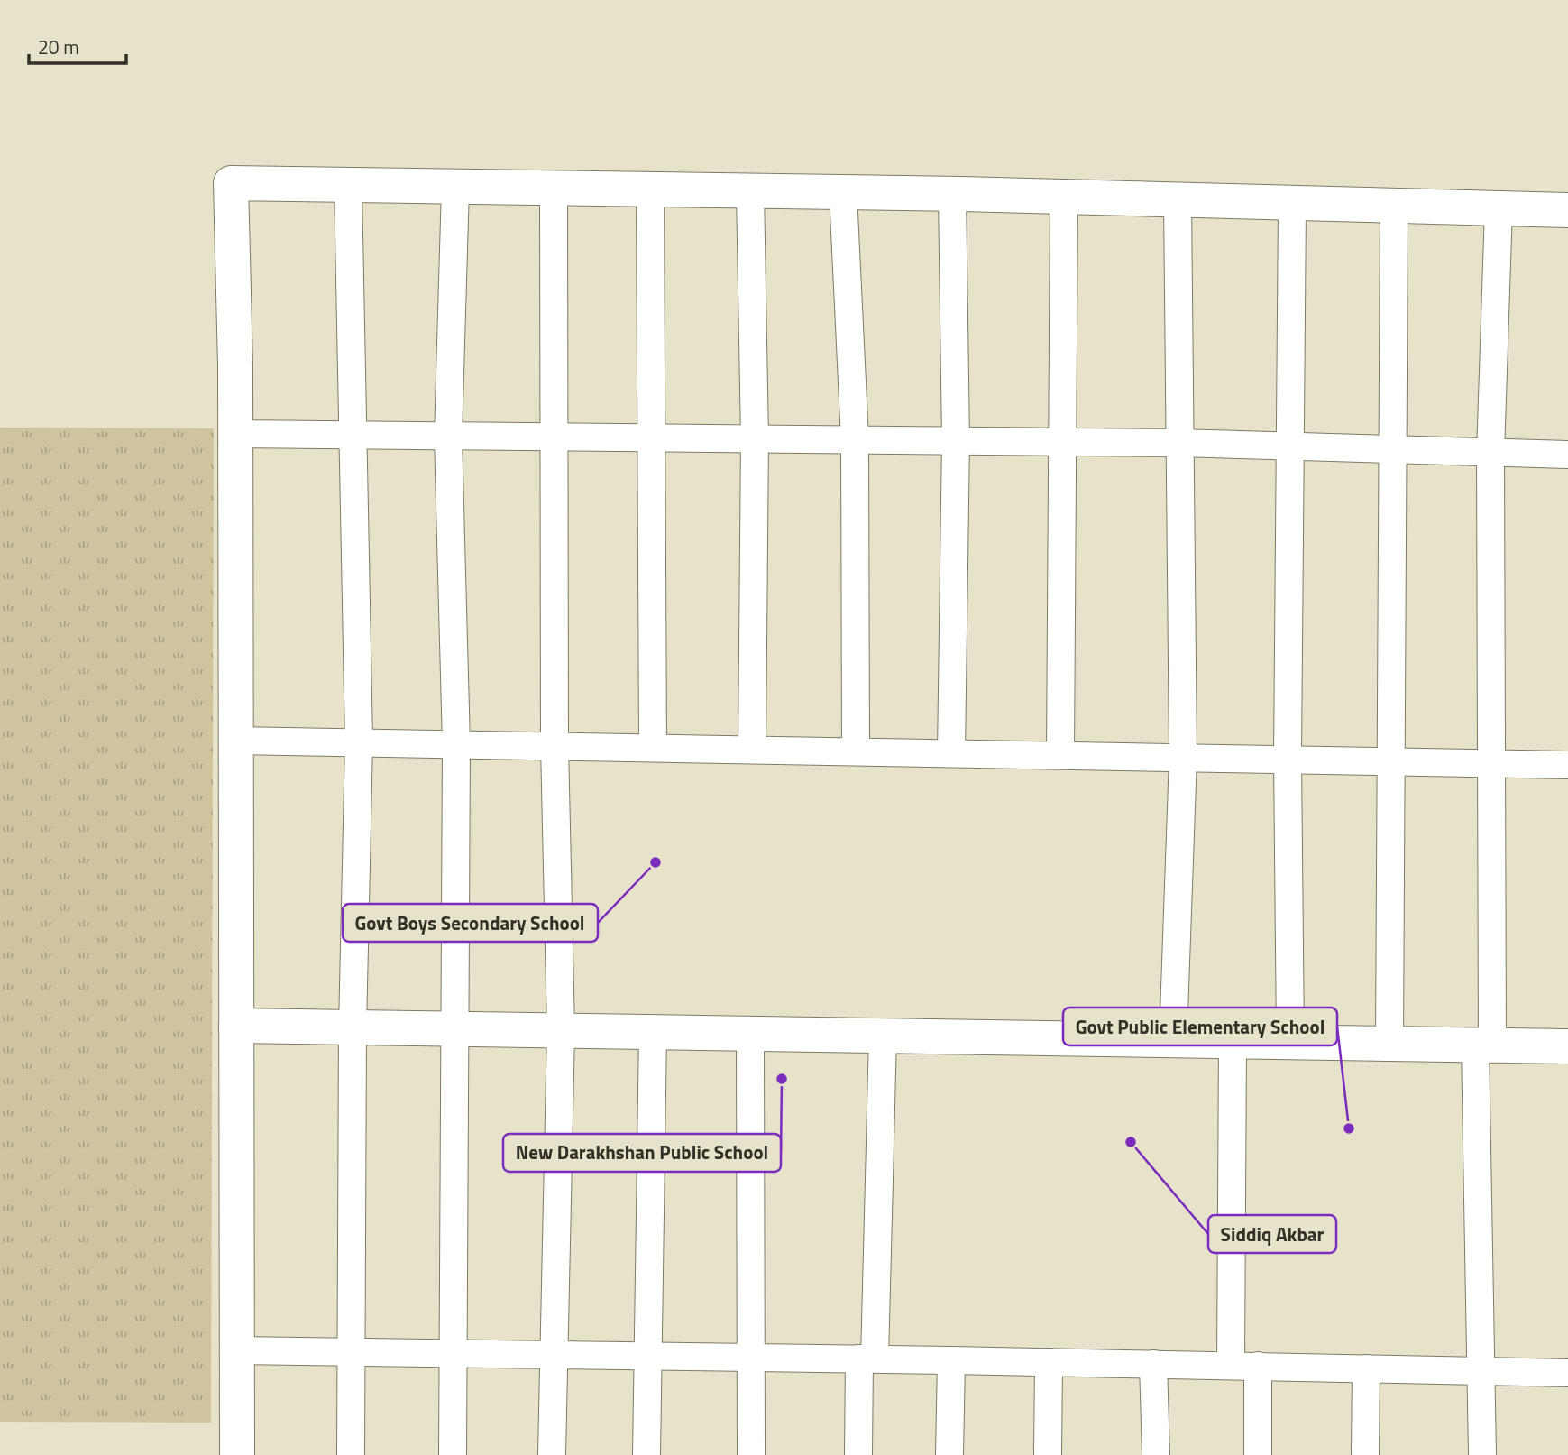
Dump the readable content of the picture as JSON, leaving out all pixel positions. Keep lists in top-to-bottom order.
{
  "places": [
    "Govt Boys Secondary School",
    "New Darakhshan Public School",
    "Govt Public Elementary School",
    "Siddiq Akbar"
  ],
  "scale_bar": "20 m"
}
